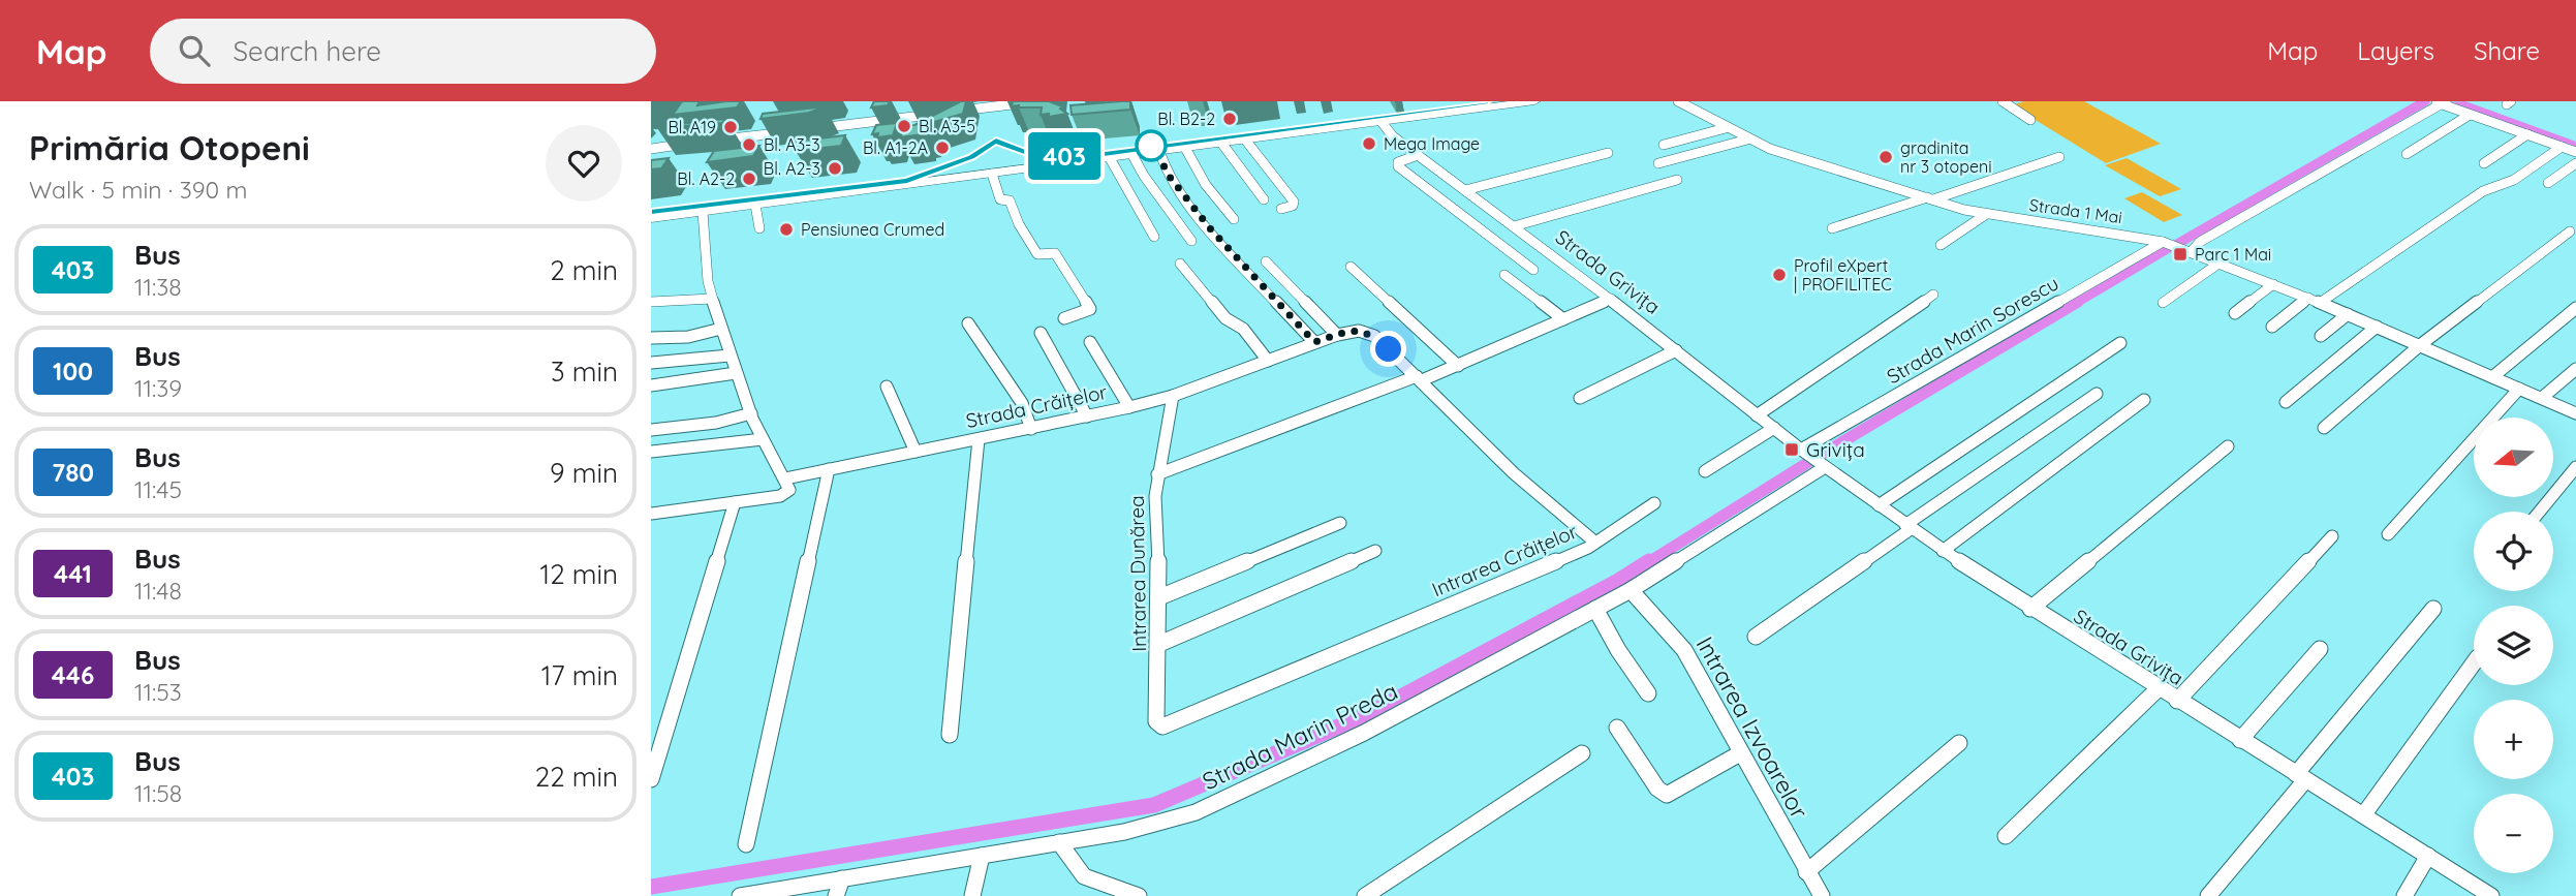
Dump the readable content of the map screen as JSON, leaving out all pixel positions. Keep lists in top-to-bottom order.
{
  "streets": {
    "street": [
      "Strada 1 Mai",
      "Strada Grivița",
      "Strada Marin Sorescu",
      "Strada Crăițelor",
      "Intrarea Crăițelor",
      "Intrarea Dunărea",
      "Intrarea Izvoarelor",
      "Strada Marin Preda"
    ]
  },
  "crossings": [
    ["Strada 1 Mai", "Strada Marin Sorescu"],
    ["Strada Grivița", "Strada Marin Sorescu"],
    ["Strada Grivița", "Strada Marin Preda"],
    ["Strada Crăițelor", "Intrarea Crăițelor"],
    ["Strada Crăițelor", "Intrarea Dunărea"],
    ["Intrarea Crăițelor", "Intrarea Dunărea"],
    ["Intrarea Izvoarelor", "Strada Marin Preda"]
  ],
  "places": {
    "other": [
      "Bl. B2-2",
      "Bl. A3-5",
      "Bl. A19",
      "Mega Image",
      "Bl. A3-3",
      "Bl. A1-2A",
      "gradinita nr 3 otopeni",
      "Bl. A2-3",
      "Bl. A2-2",
      "Pensiunea Crumed",
      "Profil eXpert | PROFILITEC"
    ],
    "transit": ["Parc 1 Mai", "Grivița"]
  },
  "lines": ["bus line 403"],
  "north": "left",
  "page": {
    "header": "Map",
    "search": "Search here",
    "nav": ["Map", "Layers", "Share"],
    "heading": ["Primăria Otopeni", "Walk · 5 min · 390 m"],
    "on_map": "403",
    "list": [
      {
        "mark": "403",
        "name": "Bus",
        "note": "11:38",
        "value": "2 min"
      },
      {
        "mark": "100",
        "name": "Bus",
        "note": "11:39",
        "value": "3 min"
      },
      {
        "mark": "780",
        "name": "Bus",
        "note": "11:45",
        "value": "9 min"
      },
      {
        "mark": "441",
        "name": "Bus",
        "note": "11:48",
        "value": "12 min"
      },
      {
        "mark": "446",
        "name": "Bus",
        "note": "11:53",
        "value": "17 min"
      },
      {
        "mark": "403",
        "name": "Bus",
        "note": "11:58",
        "value": "22 min"
      }
    ],
    "map_buttons": ["+", "−"]
  }
}
